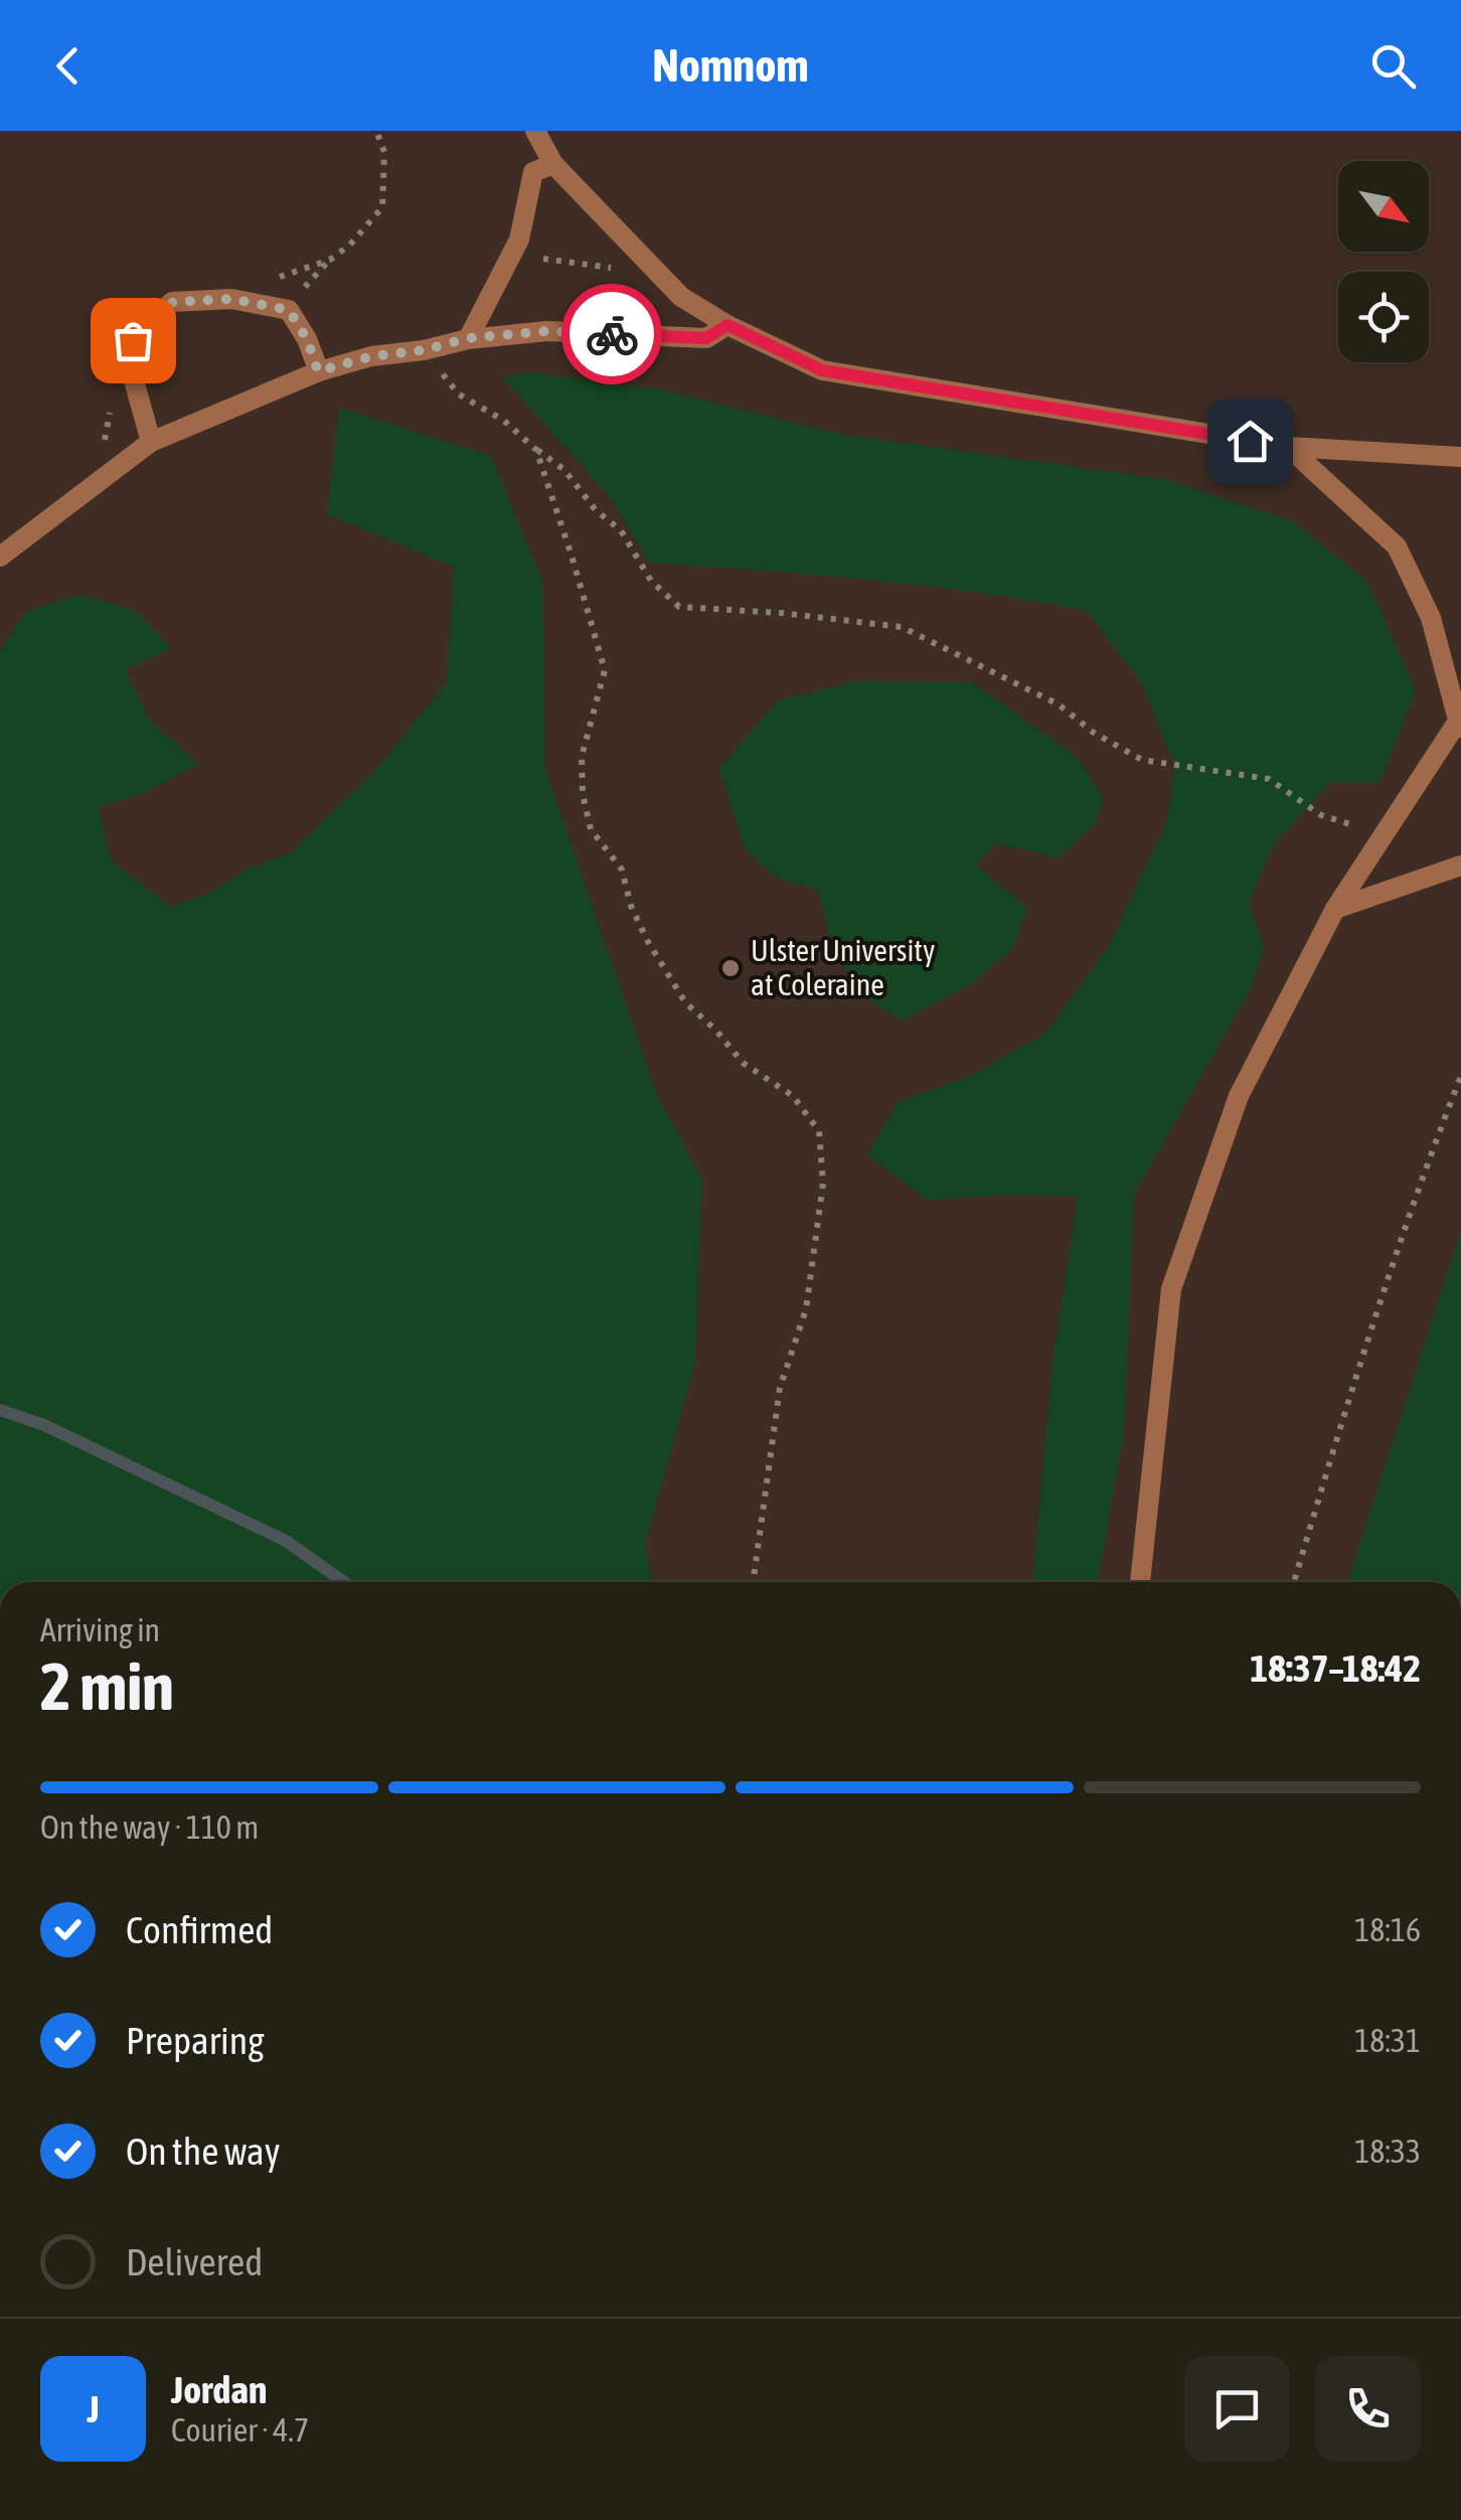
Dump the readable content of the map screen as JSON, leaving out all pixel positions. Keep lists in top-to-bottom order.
{
  "places": ["Ulster University at Coleraine"],
  "north": "bottom right",
  "page": {
    "header": "Nomnom",
    "heading": ["2 min", "Arriving in", "18:37–18:42"],
    "panel": ["Jordan", "Courier · 4.7"],
    "bar": "On the way · 110 m",
    "list": [
      ["Confirmed", "18:16"],
      ["Preparing", "18:31"],
      ["On the way", "18:33"],
      "Delivered"
    ],
    "round": "J"
  }
}
